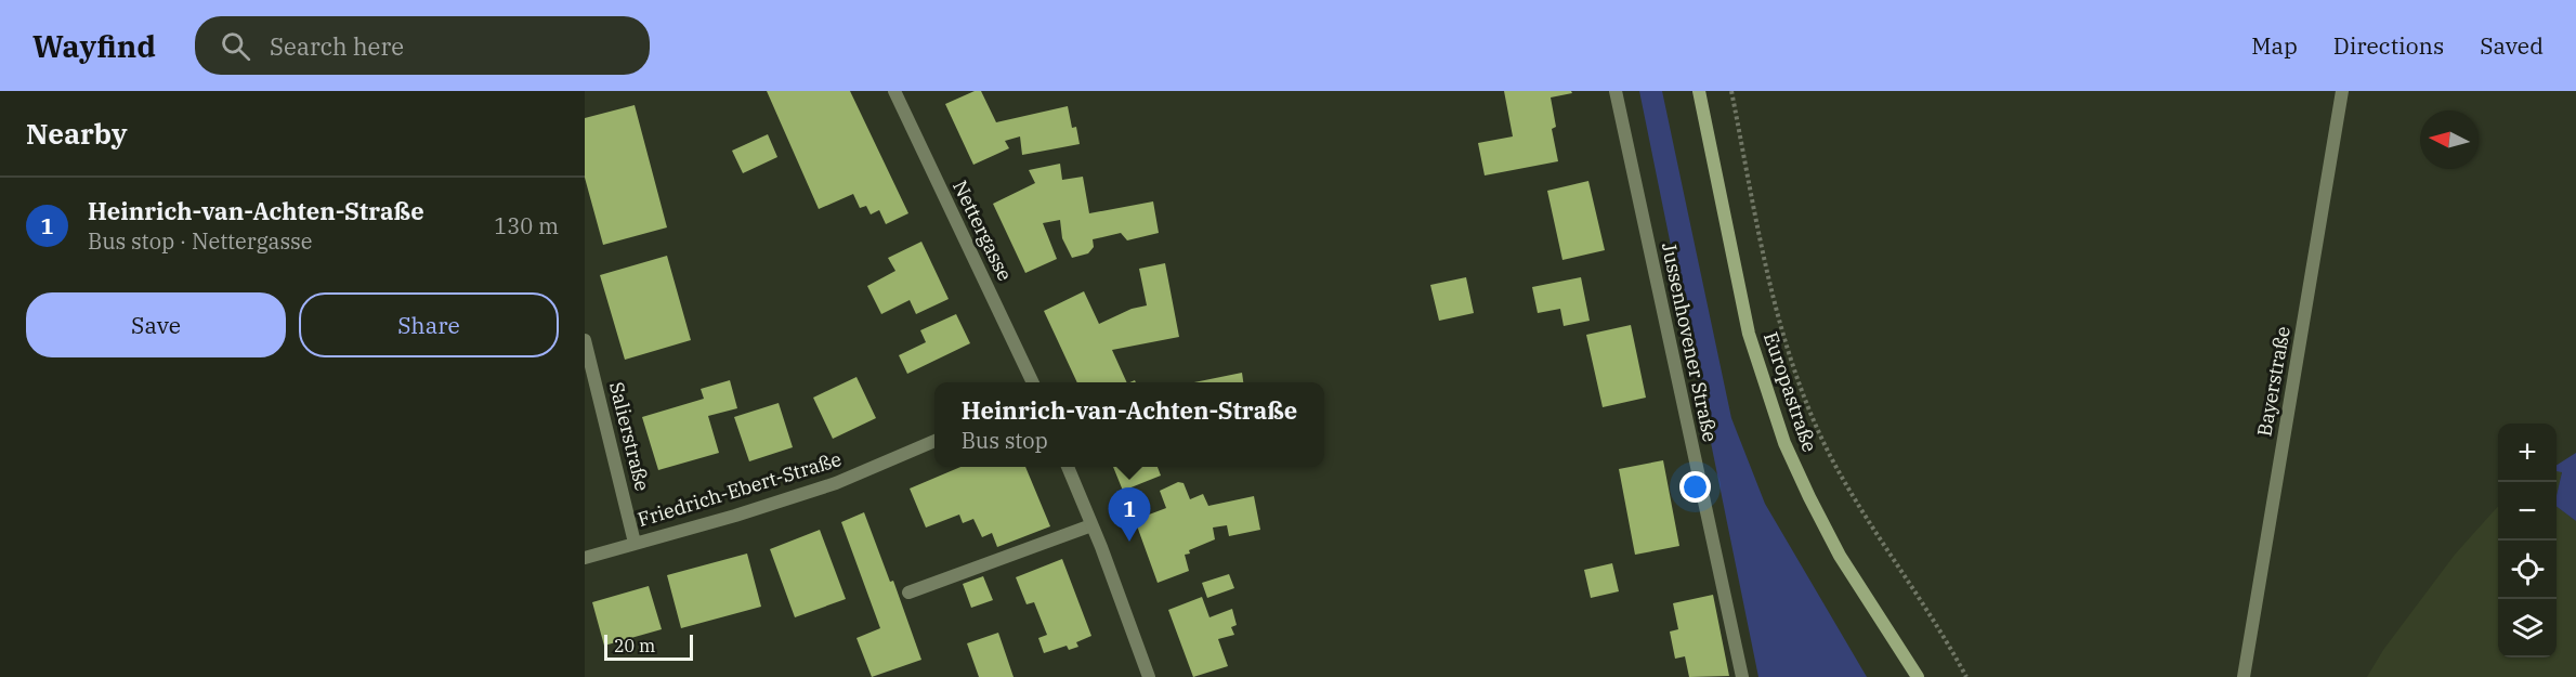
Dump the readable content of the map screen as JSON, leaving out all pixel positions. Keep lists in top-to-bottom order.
{
  "streets": {
    "main road": ["Europastraße"],
    "street": [
      "Nettergasse",
      "Jussenhovener Straße",
      "Bayerstraße",
      "Salierstraße",
      "Friedrich-Ebert-Straße"
    ]
  },
  "crossings": [
    ["Salierstraße", "Friedrich-Ebert-Straße"]
  ],
  "scale_bar": "20 m",
  "north": "left",
  "page": {
    "header": "Wayfind",
    "search": "Search here",
    "nav": ["Map", "Directions", "Saved"],
    "heading": "Nearby",
    "list": [
      {
        "mark": "1",
        "name": "Heinrich-van-Achten-Straße",
        "note": "Bus stop · Nettergasse",
        "value": "130 m"
      }
    ],
    "buttons": ["Save", "Share"],
    "popup": ["Heinrich-van-Achten-Straße", "Bus stop"],
    "map_buttons": ["+", "−"],
    "pins": "1",
    "scale": "20 m"
  }
}
